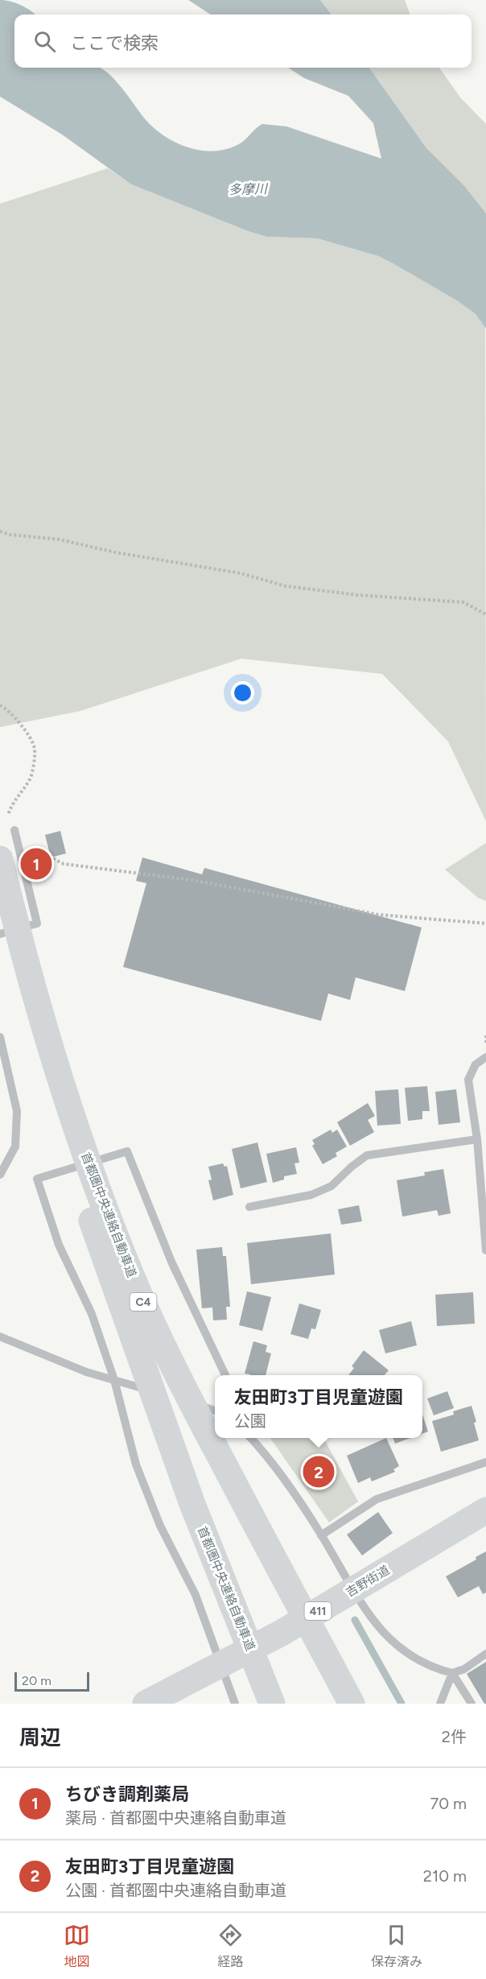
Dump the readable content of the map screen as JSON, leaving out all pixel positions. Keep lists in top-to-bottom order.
{
  "streets": {
    "highway": [
      "首都圏中央連絡自動車道",
      "C4",
      "吉野街道",
      "411"
    ]
  },
  "water": ["多摩川"],
  "scale_bar": "20 m",
  "page": {
    "search": "ここで検索",
    "pins": ["1", "2"],
    "popup": ["友田町3丁目児童遊園", "公園"],
    "scale": "20 m",
    "heading": ["周辺", "2件"],
    "list": [
      {
        "mark": "1",
        "name": "ちびき調剤薬局",
        "note": "薬局 · 首都圏中央連絡自動車道",
        "value": "70 m"
      },
      {
        "mark": "2",
        "name": "友田町3丁目児童遊園",
        "note": "公園 · 首都圏中央連絡自動車道",
        "value": "210 m"
      }
    ],
    "nav": ["地図", "経路", "保存済み"]
  }
}
